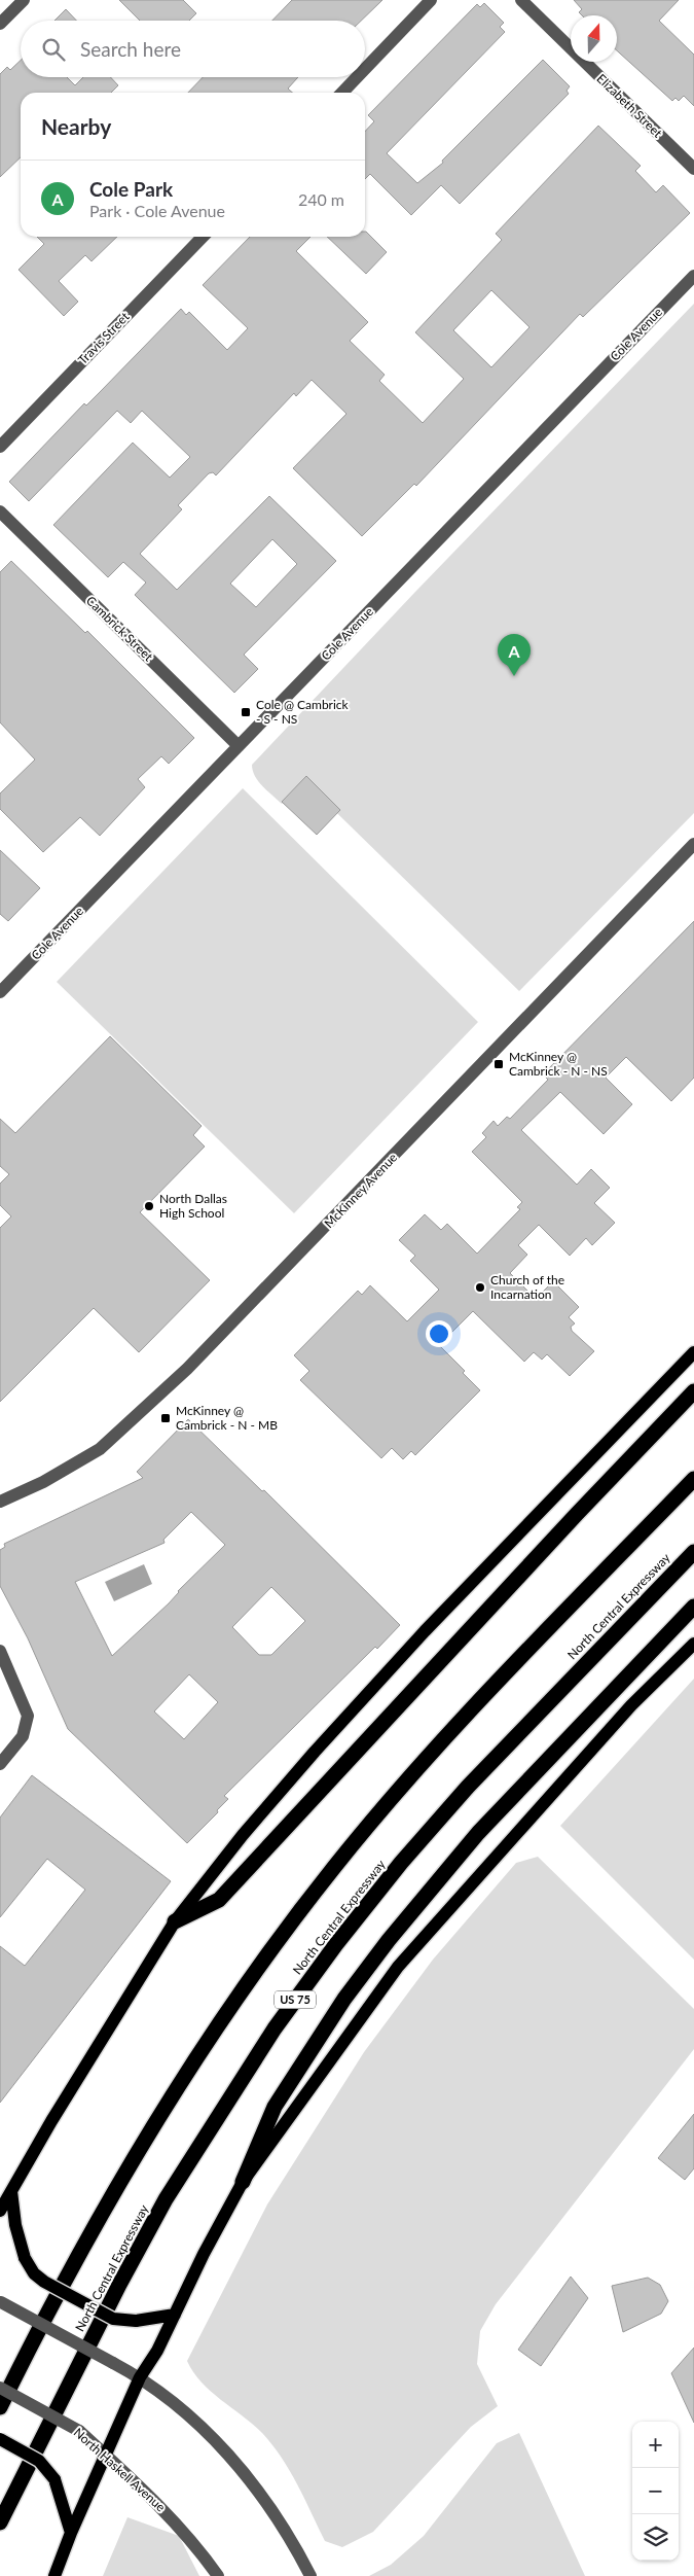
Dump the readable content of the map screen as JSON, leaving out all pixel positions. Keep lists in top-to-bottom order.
{
  "streets": {
    "highway": ["North Central Expressway", "US 75"],
    "street": [
      "Elizabeth Street",
      "Cole Avenue",
      "Travis Street",
      "Cambrick Street",
      "McKinney Avenue",
      "North Haskell Avenue"
    ]
  },
  "crossings": [
    ["Cole Avenue", "Cambrick Street"]
  ],
  "places": {
    "transit": ["Cole @ Cambrick - S - NS", "McKinney @ Cambrick - N - NS", "McKinney @ Cambrick - N - MB"],
    "other": ["North Dallas High School", "Church of the Incarnation"]
  },
  "north": "top",
  "page": {
    "search": "Search here",
    "heading": "Nearby",
    "list": [
      {
        "mark": "A",
        "name": "Cole Park",
        "note": "Park · Cole Avenue",
        "value": "240 m"
      }
    ],
    "pins": "A",
    "map_buttons": ["+", "−"]
  }
}
